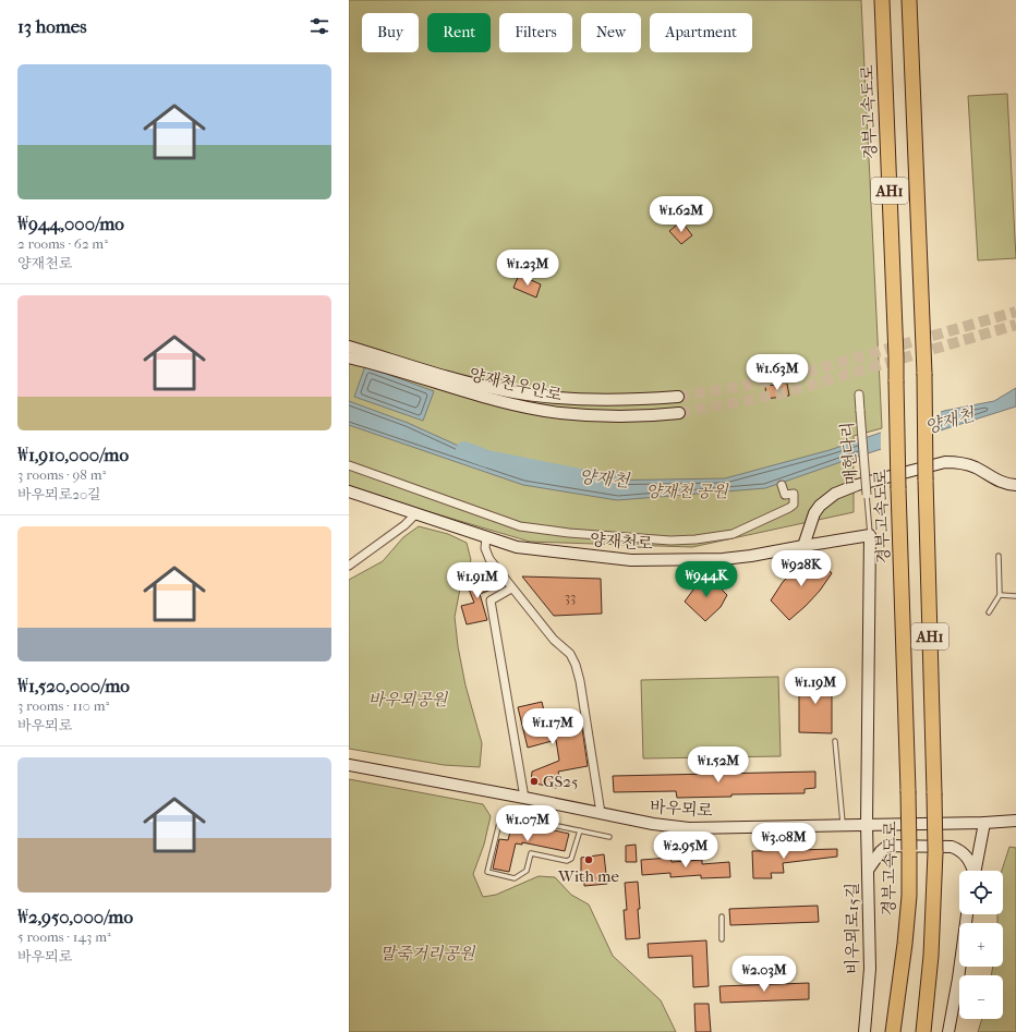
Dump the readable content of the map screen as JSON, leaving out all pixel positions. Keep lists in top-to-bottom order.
{
  "streets": {
    "highway": ["경부고속도로", "AH1"],
    "street": [
      "양재천우안로",
      "매헌다리",
      "양재천로",
      "바우뫼로",
      "비우뫼로15길"
    ]
  },
  "crossings": [
    ["양재천로", "비우뫼로15길"],
    ["바우뫼로", "비우뫼로15길"]
  ],
  "water": ["양재천"],
  "parks": ["양재천 공원", "바우뫼공원", "말죽거리공원"],
  "places": ["GS25", "With me"],
  "house_numbers": ["33"],
  "page": {
    "heading": "13 homes",
    "chip": [
      "Buy",
      "Rent",
      "Filters",
      "New",
      "Apartment"
    ],
    "list": [
      {
        "name": "₩944,000/mo",
        "note": "2 rooms · 62 m² · 양재천로"
      },
      {
        "name": "₩1,910,000/mo",
        "note": "3 rooms · 98 m² · 바우뫼로20길"
      },
      {
        "name": "₩1,520,000/mo",
        "note": "3 rooms · 110 m² · 바우뫼로"
      },
      {
        "name": "₩2,950,000/mo",
        "note": "5 rooms · 143 m² · 바우뫼로"
      }
    ],
    "price": [
      "₩1.62M",
      "₩1.23M",
      "₩1.63M",
      "₩928K",
      "₩944K",
      "₩1.91M",
      "₩1.19M",
      "₩1.17M",
      "₩1.52M",
      "₩1.07M",
      "₩3.08M",
      "₩2.95M",
      "₩2.03M"
    ],
    "map_buttons": ["+", "−"]
  }
}
